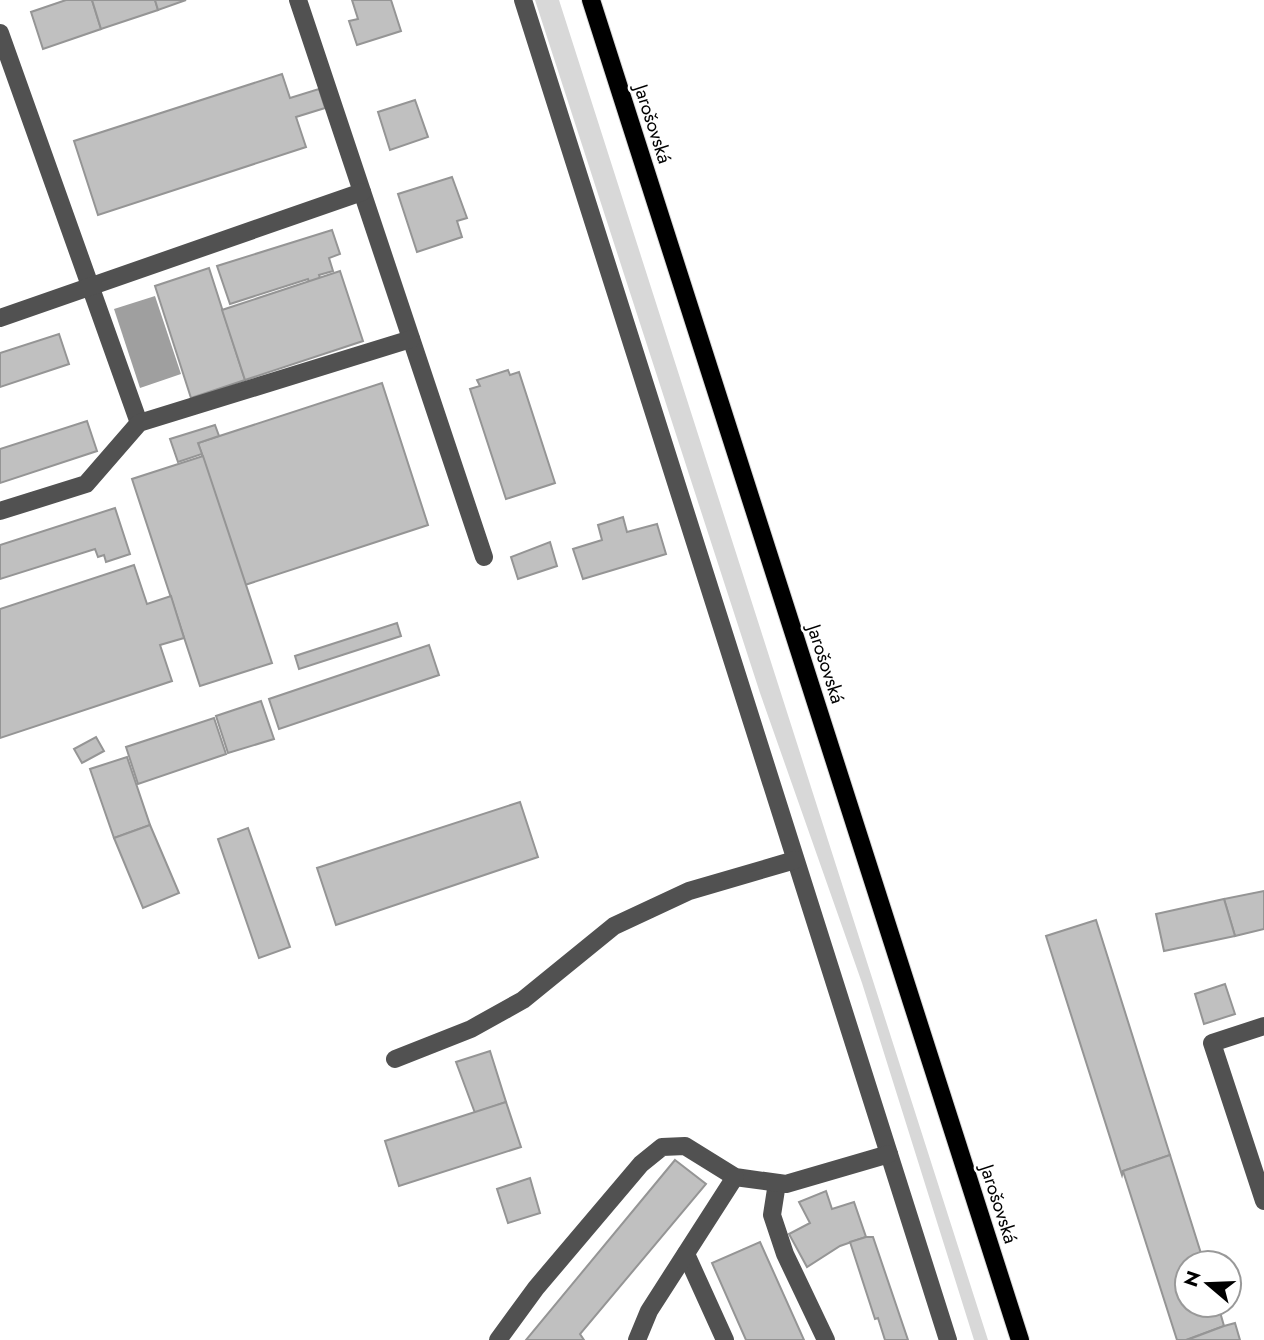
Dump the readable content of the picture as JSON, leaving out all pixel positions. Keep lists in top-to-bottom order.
{
  "streets": {
    "main road": ["Jarošovská"]
  },
  "north": "left"
}
